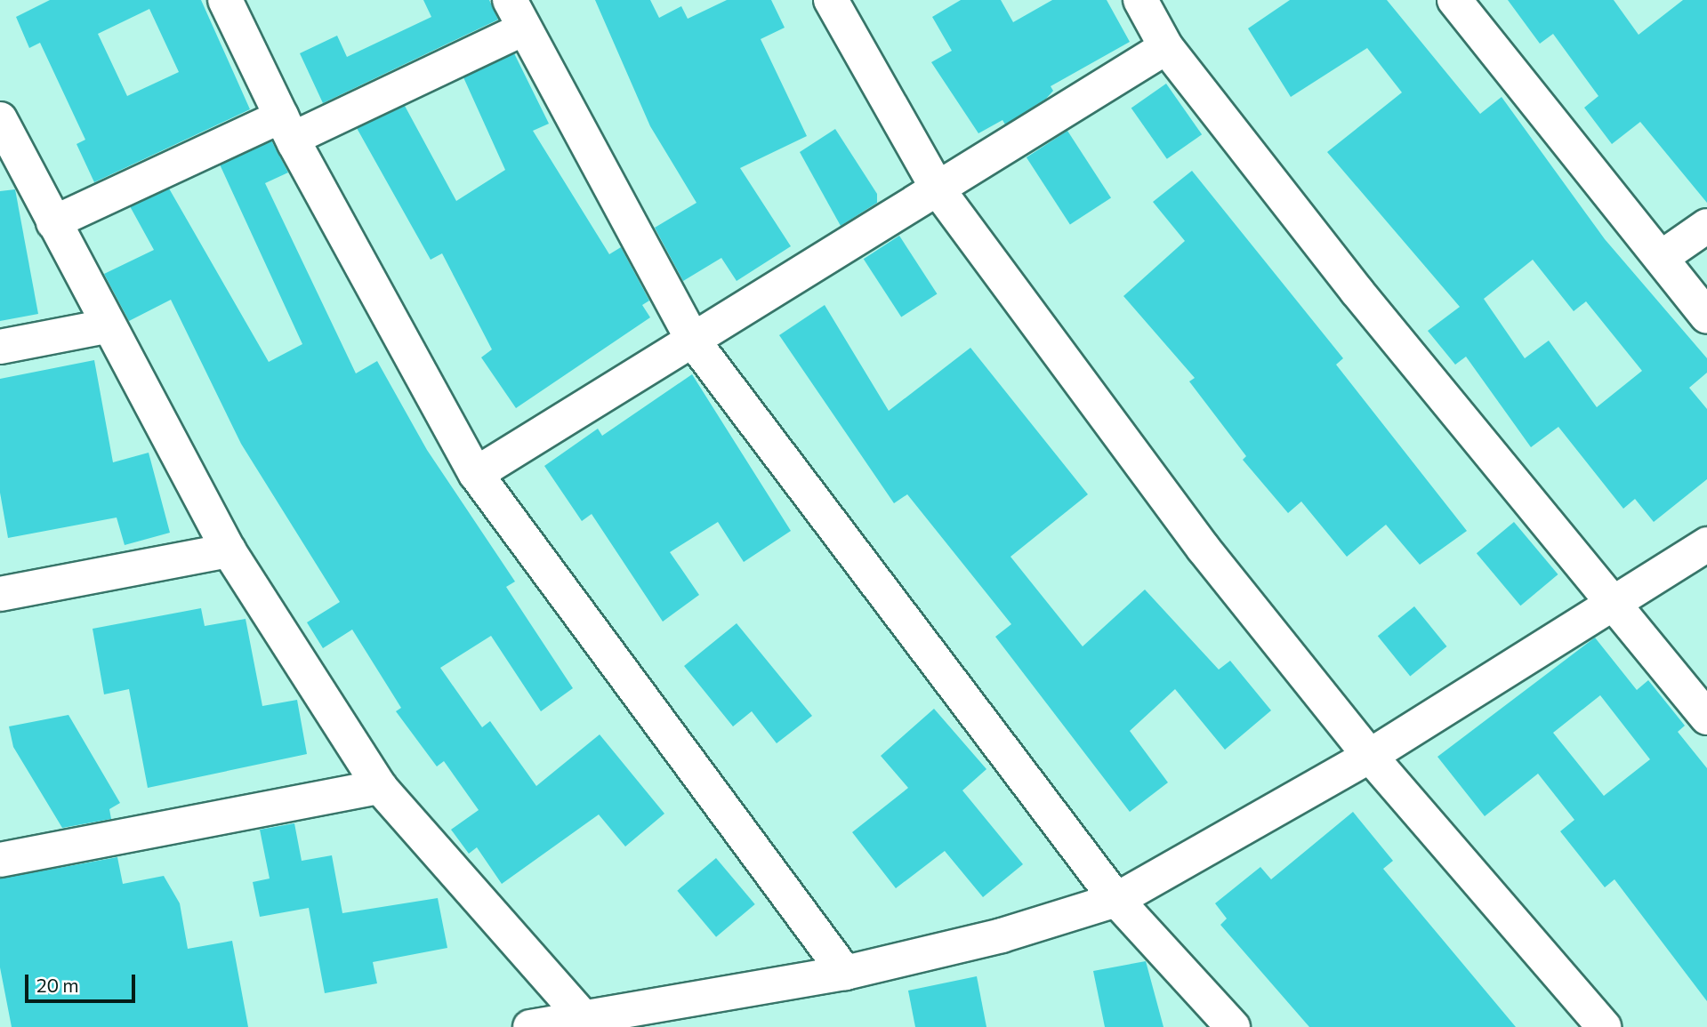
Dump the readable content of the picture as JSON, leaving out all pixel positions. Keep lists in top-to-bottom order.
{
  "scale_bar": "20 m"
}
